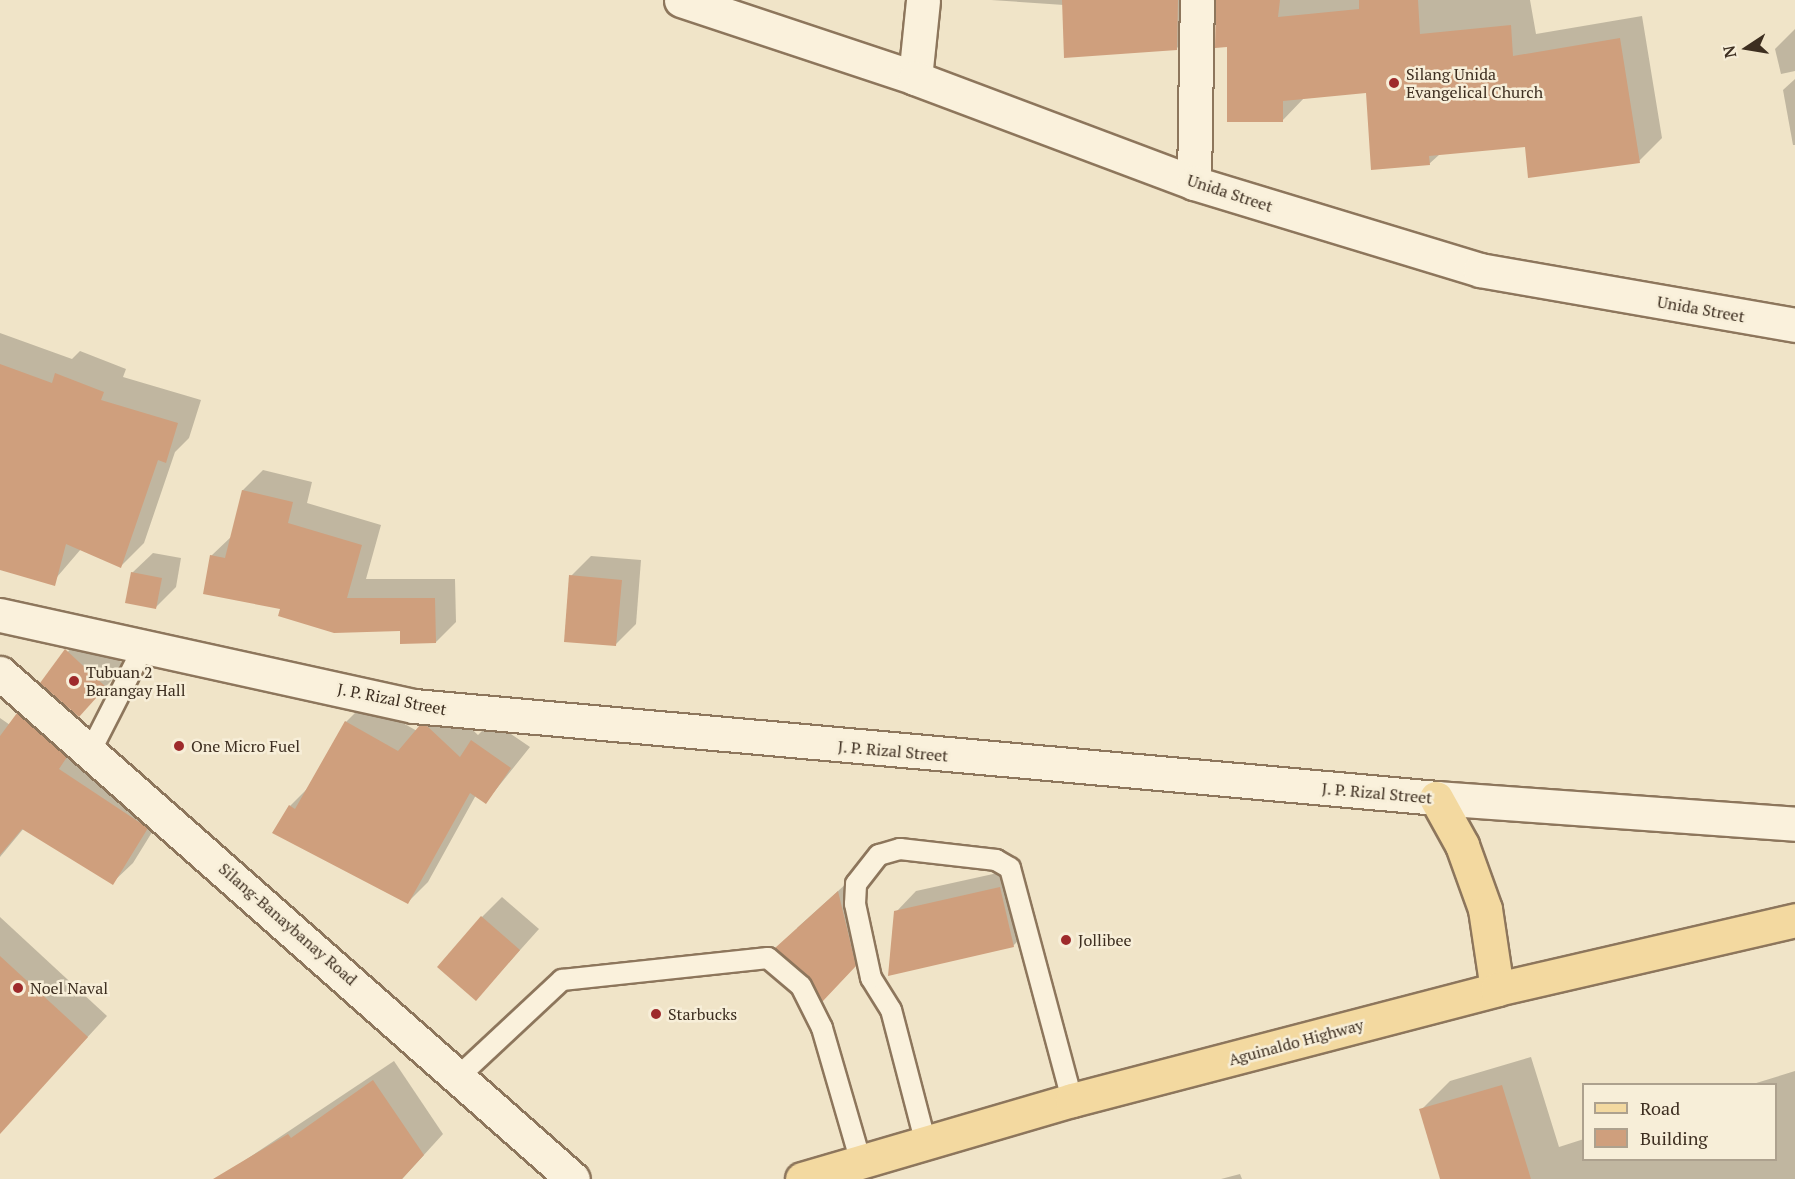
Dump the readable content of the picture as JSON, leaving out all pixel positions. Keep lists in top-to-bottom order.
{
  "streets": {
    "main road": [
      "Unida Street",
      "J. P. Rizal Street",
      "Silang-Banaybanay Road",
      "Aguinaldo Highway"
    ]
  },
  "places": [
    "Silang Unida Evangelical Church",
    "Tubuan 2 Barangay Hall",
    "One Micro Fuel",
    "Jollibee",
    "Noel Naval",
    "Starbucks"
  ],
  "legend": ["Road", "Building"],
  "north": "left"
}
